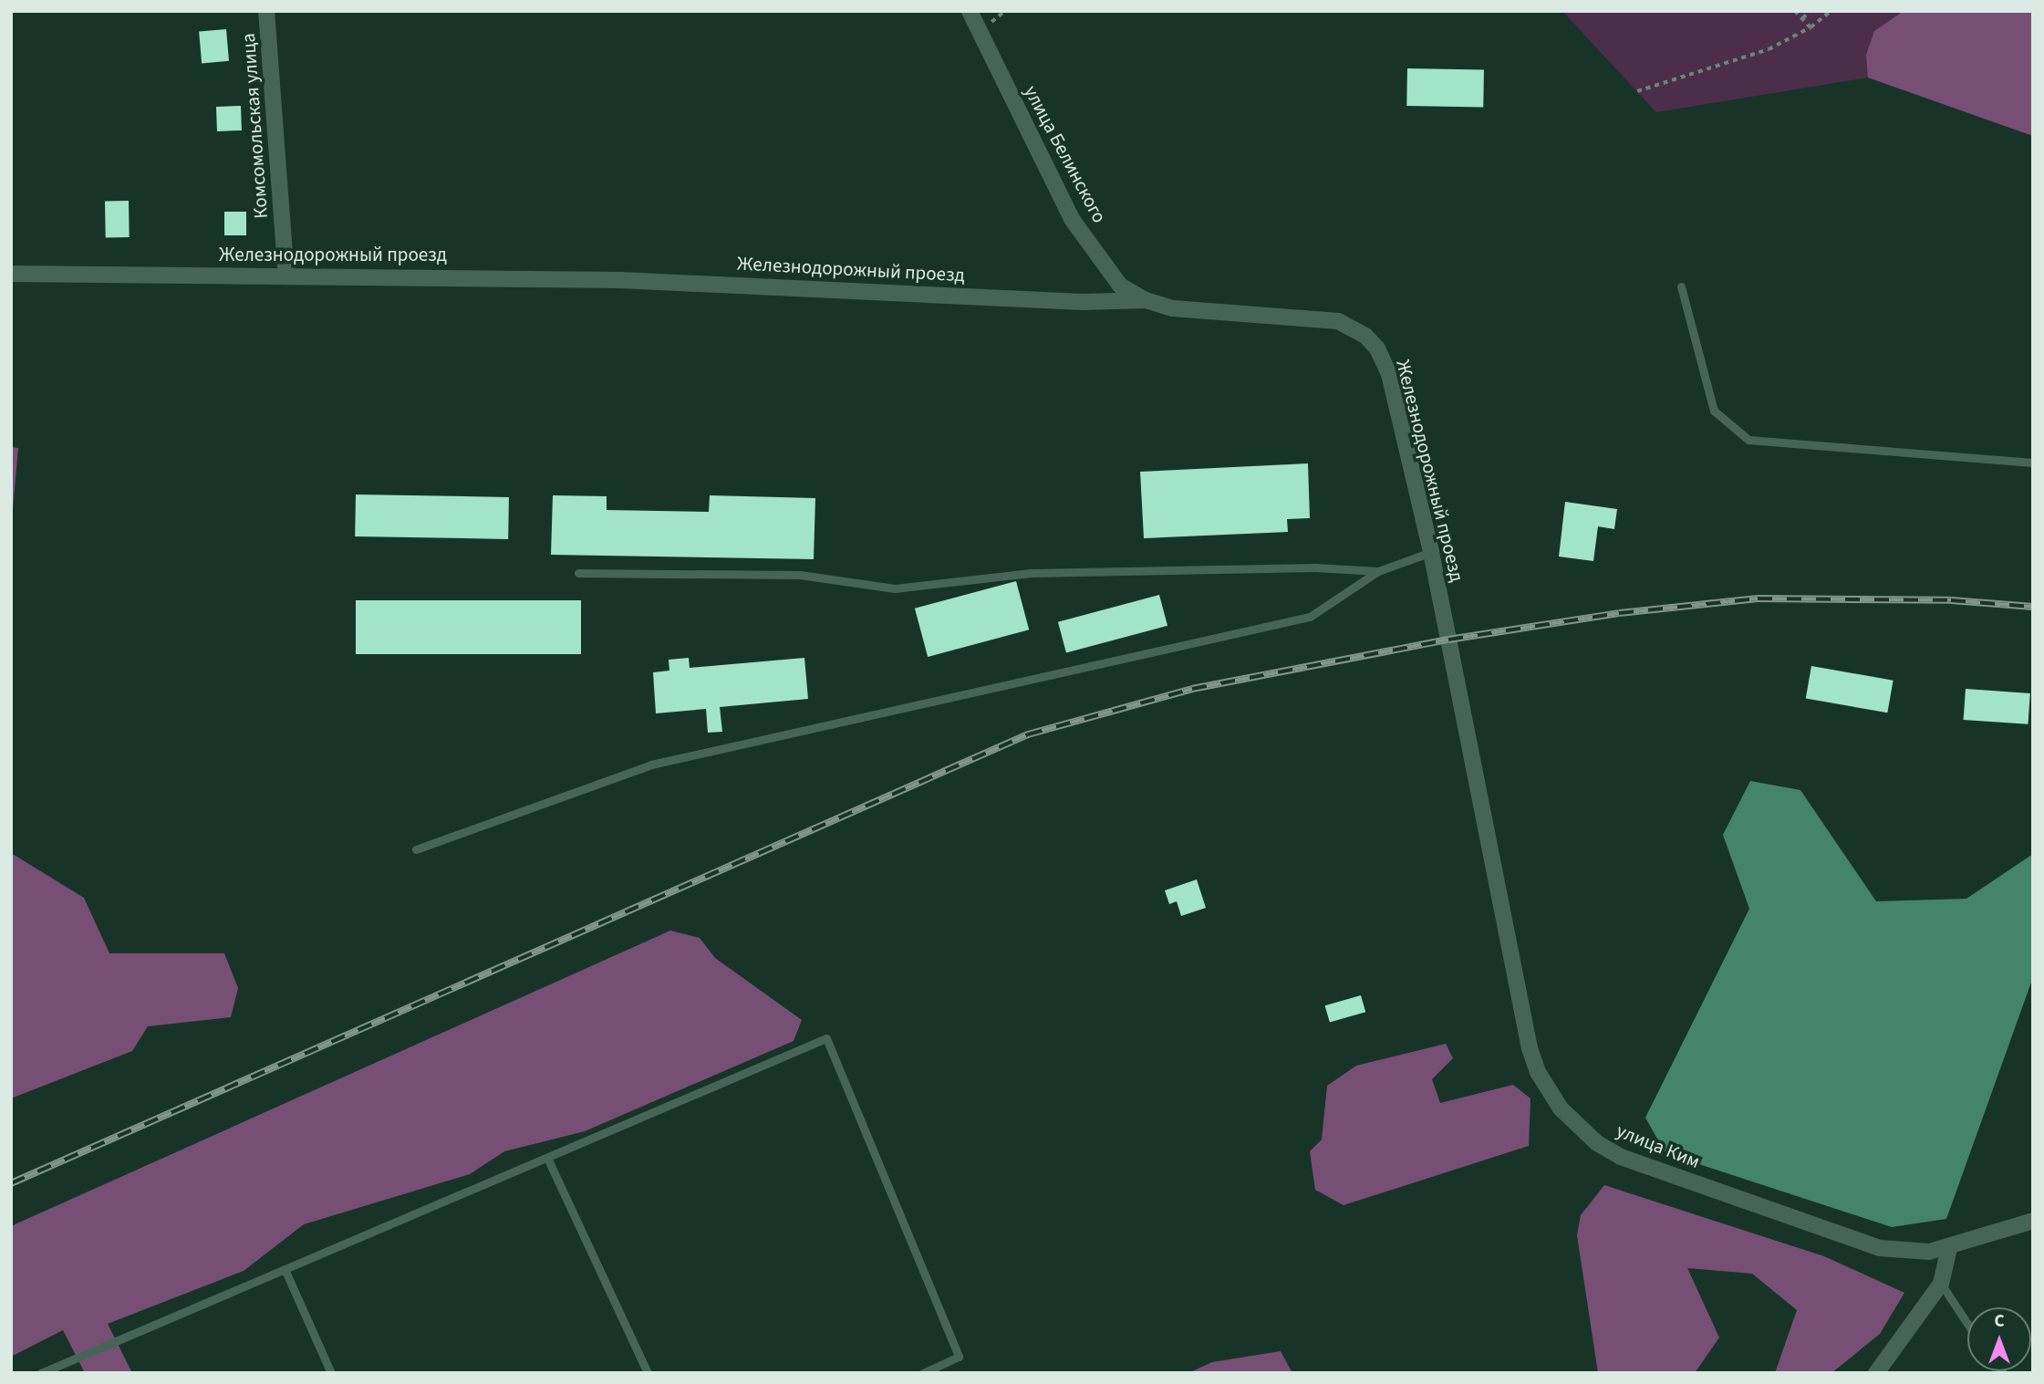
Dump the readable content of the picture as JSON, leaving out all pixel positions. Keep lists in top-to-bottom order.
{
  "streets": {
    "street": [
      "Комсомольская улица",
      "улица Белинского",
      "Железнодорожный проезд",
      "улица Ким"
    ]
  },
  "crossings": [
    ["Комсомольская улица", "Железнодорожный проезд"],
    ["улица Белинского", "Железнодорожный проезд"],
    ["Железнодорожный проезд", "улица Ким"]
  ],
  "north": "top"
}
